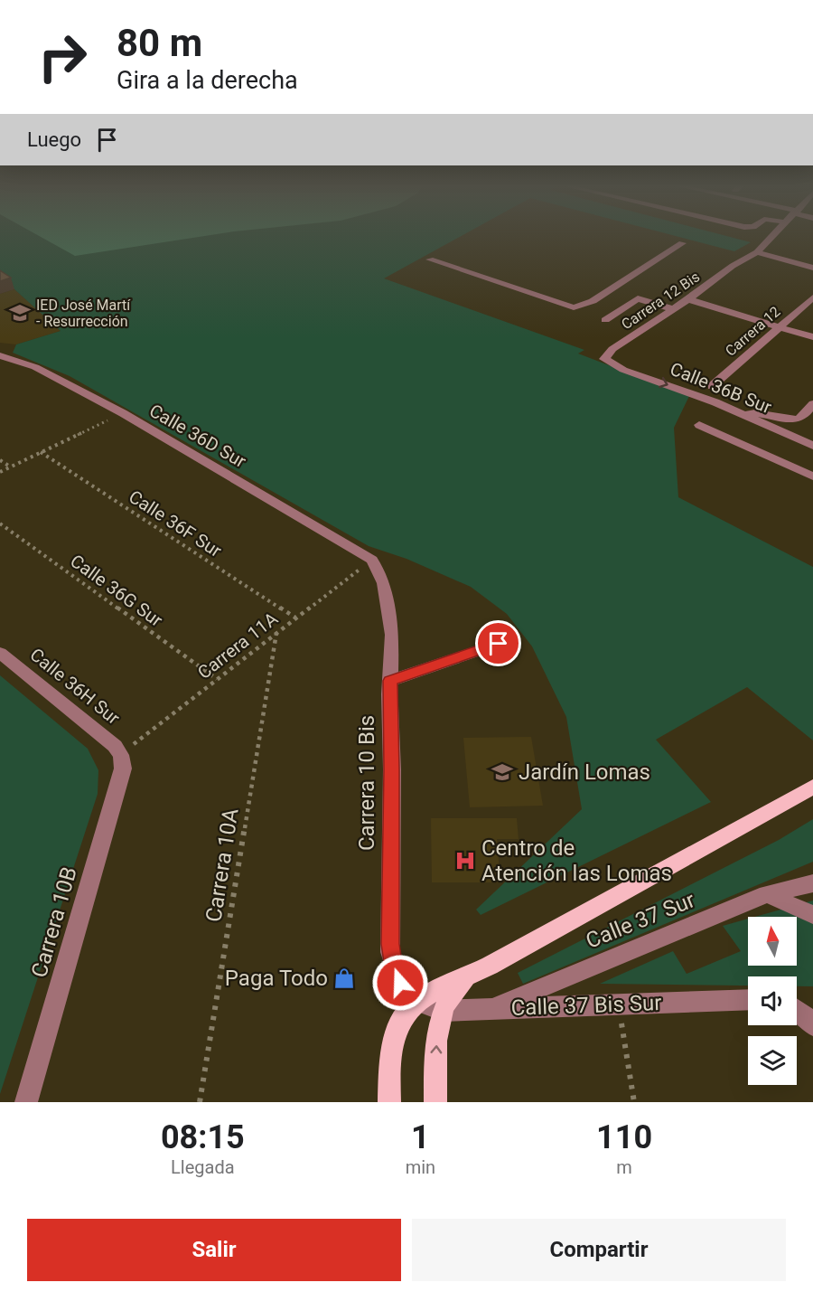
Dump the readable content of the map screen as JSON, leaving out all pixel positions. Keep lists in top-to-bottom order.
{
  "streets": {
    "street": [
      "Carrera 12 Bis",
      "Carrera 12",
      "Calle 36B Sur",
      "Calle 36D Sur",
      "Calle 36H Sur",
      "Carrera 10 Bis",
      "Calle 37 Sur",
      "Carrera 10B",
      "Calle 37 Bis Sur"
    ],
    "path": [
      "Calle 36F Sur",
      "Calle 36G Sur",
      "Carrera 11A",
      "Carrera 10A"
    ]
  },
  "crossings": [
    ["Carrera 12 Bis", "Calle 36B Sur"],
    ["Calle 36D Sur", "Carrera 11A"],
    ["Calle 36D Sur", "Carrera 10 Bis"],
    ["Calle 36F Sur", "Carrera 11A"],
    ["Calle 36G Sur", "Carrera 11A"],
    ["Carrera 11A", "Calle 36H Sur"],
    ["Carrera 11A", "Carrera 10 Bis"],
    ["Carrera 11A", "Carrera 10A"],
    ["Carrera 11A", "Carrera 10B"],
    ["Calle 36H Sur", "Carrera 10B"],
    ["Carrera 10 Bis", "Calle 37 Bis Sur"],
    ["Calle 37 Sur", "Calle 37 Bis Sur"]
  ],
  "places": {
    "school or university": ["IED José Martí - Resurrección", "Jardín Lomas"],
    "hospital": ["Centro de Atención las Lomas"],
    "shop": ["Paga Todo"]
  },
  "north": "top",
  "page": {
    "turn": ["80 m", "Gira a la derecha"],
    "then": "Luego",
    "eta": [
      "08:15",
      "Llegada",
      "1",
      "min",
      "110",
      "m"
    ],
    "buttons": ["Salir", "Compartir"]
  }
}
